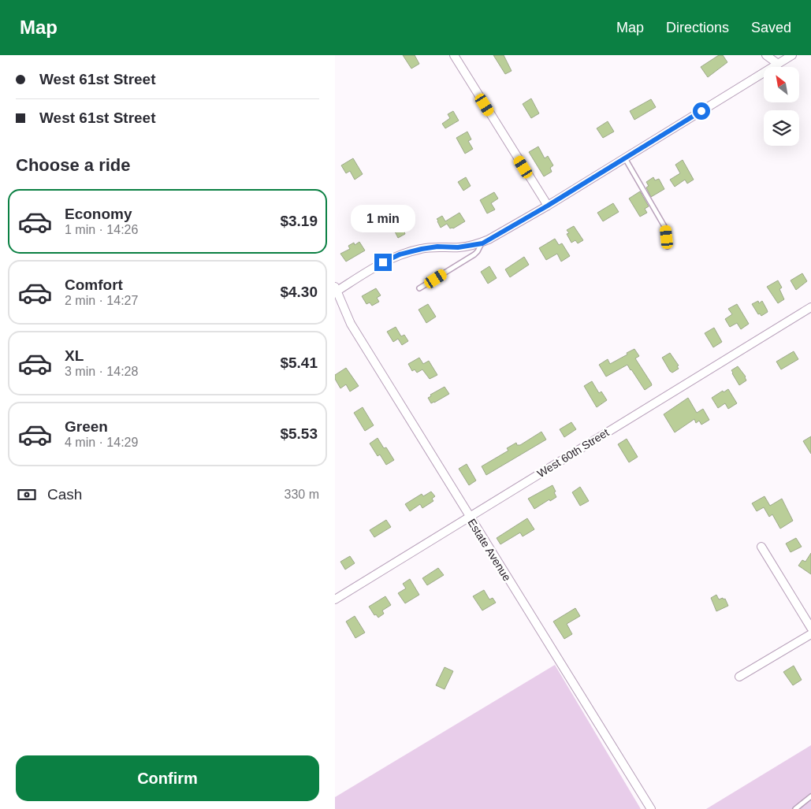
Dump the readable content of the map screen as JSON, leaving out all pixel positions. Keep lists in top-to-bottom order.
{
  "streets": {
    "street": ["West 60th Street", "Estate Avenue"]
  },
  "crossings": [
    ["West 60th Street", "Estate Avenue"]
  ],
  "north": "top left",
  "page": {
    "header": "Map",
    "nav": ["Map", "Directions", "Saved"],
    "banner": ["West 61st Street", "West 61st Street"],
    "heading": "Choose a ride",
    "list": [
      {
        "name": "Economy",
        "note": "1 min · 14:26",
        "value": "$3.19"
      },
      {
        "name": "Comfort",
        "note": "2 min · 14:27",
        "value": "$4.30"
      },
      {
        "name": "XL",
        "note": "3 min · 14:28",
        "value": "$5.41"
      },
      {
        "name": "Green",
        "note": "4 min · 14:29",
        "value": "$5.53"
      }
    ],
    "bubble": "1 min",
    "pay": ["Cash", "330 m"],
    "buttons": "Confirm"
  }
}
